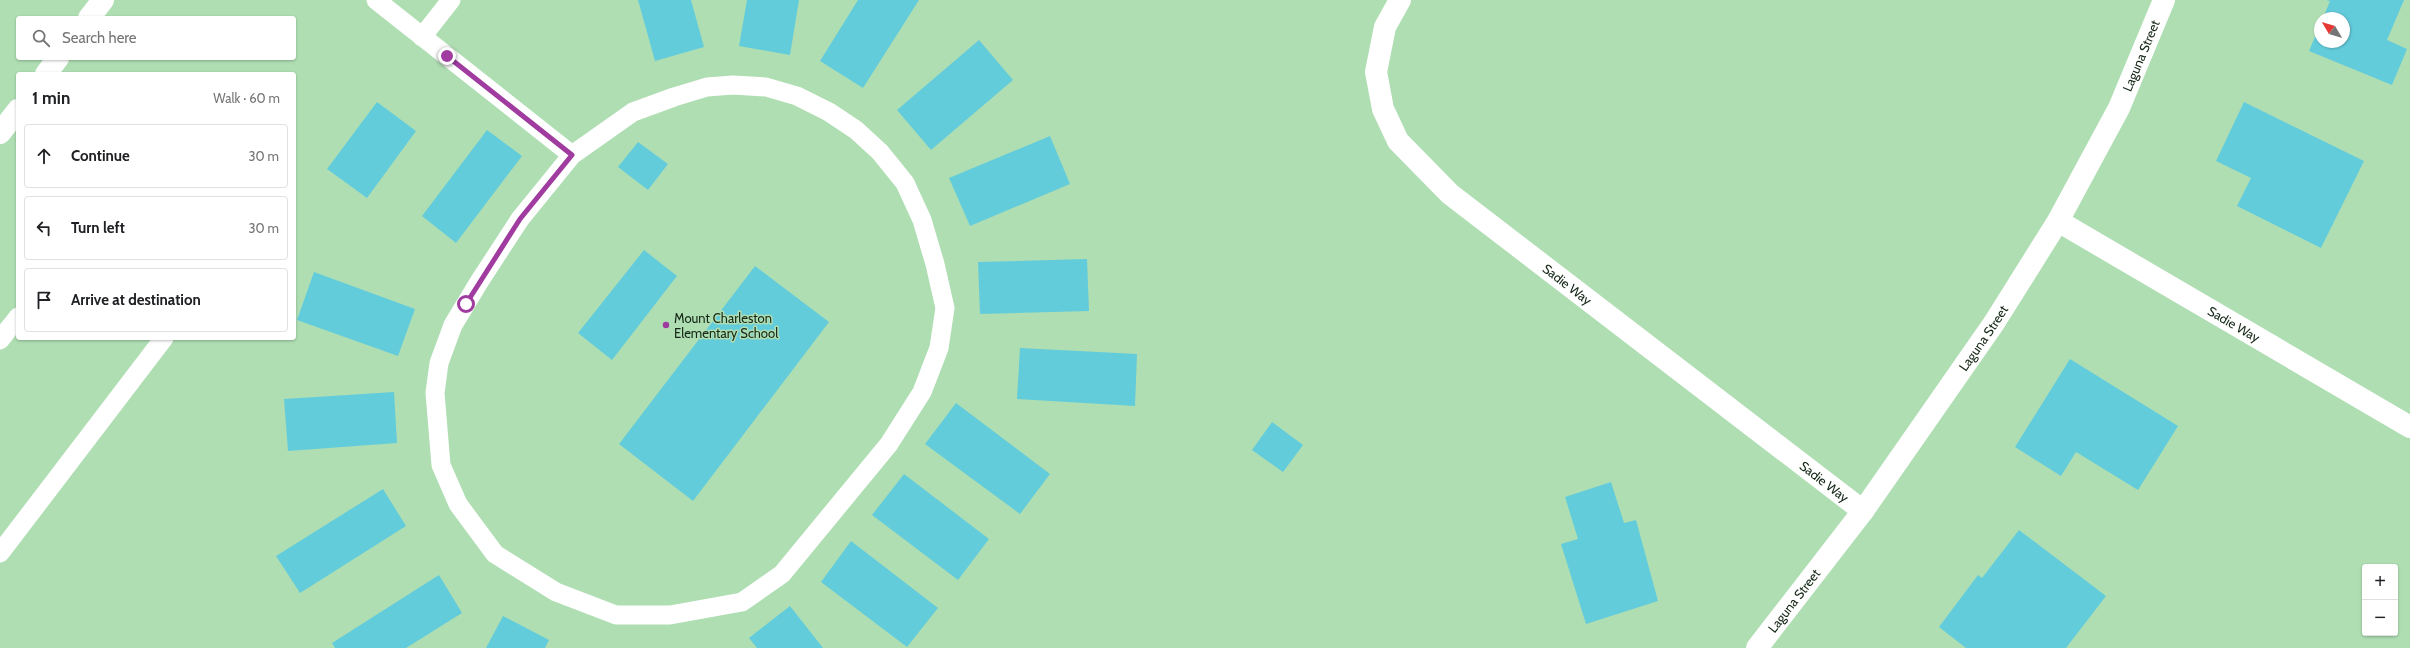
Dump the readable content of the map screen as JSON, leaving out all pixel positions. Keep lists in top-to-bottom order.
{
  "streets": {
    "street": ["Laguna Street", "Sadie Way"]
  },
  "crossings": [
    ["Laguna Street", "Sadie Way"]
  ],
  "places": ["Mount Charleston Elementary School"],
  "north": "top left",
  "page": {
    "search": "Search here",
    "heading": ["1 min", "Walk · 60 m"],
    "list": [
      ["Continue", "30 m"],
      ["Turn left", "30 m"],
      "Arrive at destination"
    ],
    "map_buttons": ["+", "−"]
  }
}
